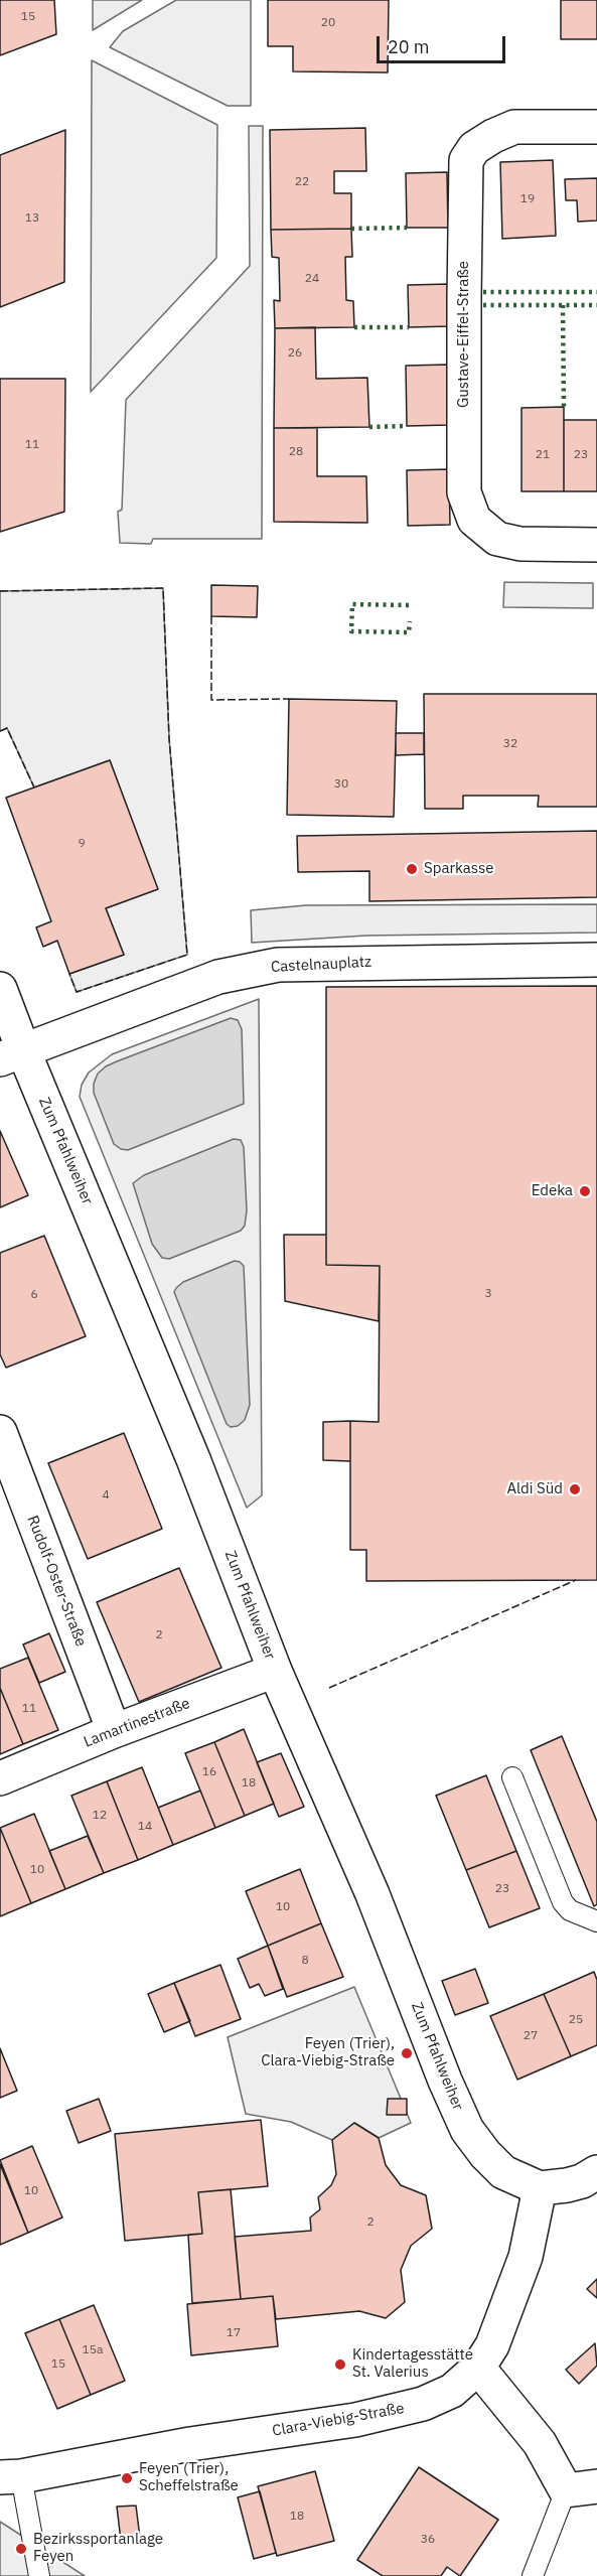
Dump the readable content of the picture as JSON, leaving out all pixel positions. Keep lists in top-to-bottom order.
{
  "streets": {
    "street": [
      "Gustave-Eiffel-Straße",
      "Castelnauplatz",
      "Zum Pfahlweiher",
      "Rudolf-Oster-Straße",
      "Lamartinestraße",
      "Clara-Viebig-Straße"
    ]
  },
  "crossings": [
    ["Castelnauplatz", "Zum Pfahlweiher"],
    ["Zum Pfahlweiher", "Lamartinestraße"],
    ["Zum Pfahlweiher", "Clara-Viebig-Straße"],
    ["Rudolf-Oster-Straße", "Lamartinestraße"]
  ],
  "places": [
    "Sparkasse",
    "Edeka",
    "Aldi Süd",
    "Feyen (Trier), Clara-Viebig-Straße",
    "Kindertagesstätte St. Valerius",
    "Feyen (Trier), Scheffelstraße",
    "Bezirkssportanlage Feyen"
  ],
  "house_numbers": [
    "15",
    "20",
    "22",
    "19",
    "13",
    "24",
    "26",
    "11",
    "28",
    "21",
    "23",
    "32",
    "30",
    "9",
    "3",
    "6",
    "4",
    "2",
    "11",
    "16",
    "18",
    "12",
    "14",
    "10",
    "23",
    "10",
    "8",
    "25",
    "27",
    "10",
    "2",
    "17",
    "15a",
    "15",
    "18",
    "36"
  ],
  "scale_bar": "20 m"
}
